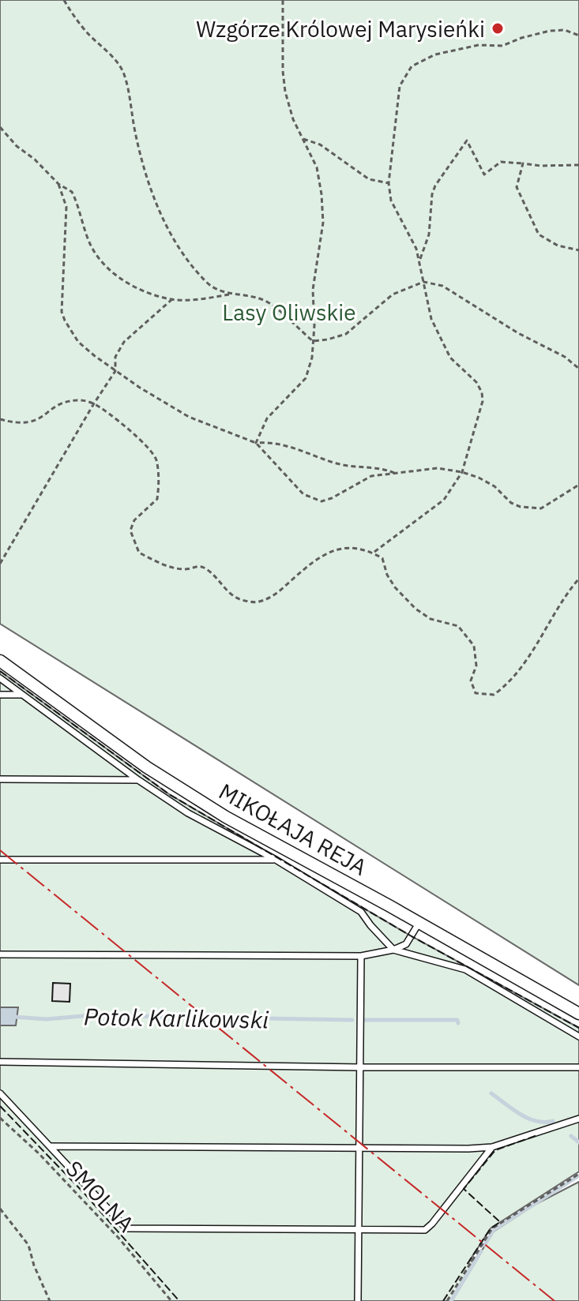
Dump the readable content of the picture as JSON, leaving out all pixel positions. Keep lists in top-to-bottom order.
{
  "streets": {
    "street": ["MIKOŁAJA REJA"],
    "path": ["SMOLNA"]
  },
  "water": ["Potok Karlikowski"],
  "parks": ["Lasy Oliwskie"],
  "places": ["Wzgórze Królowej Marysieńki"]
}
